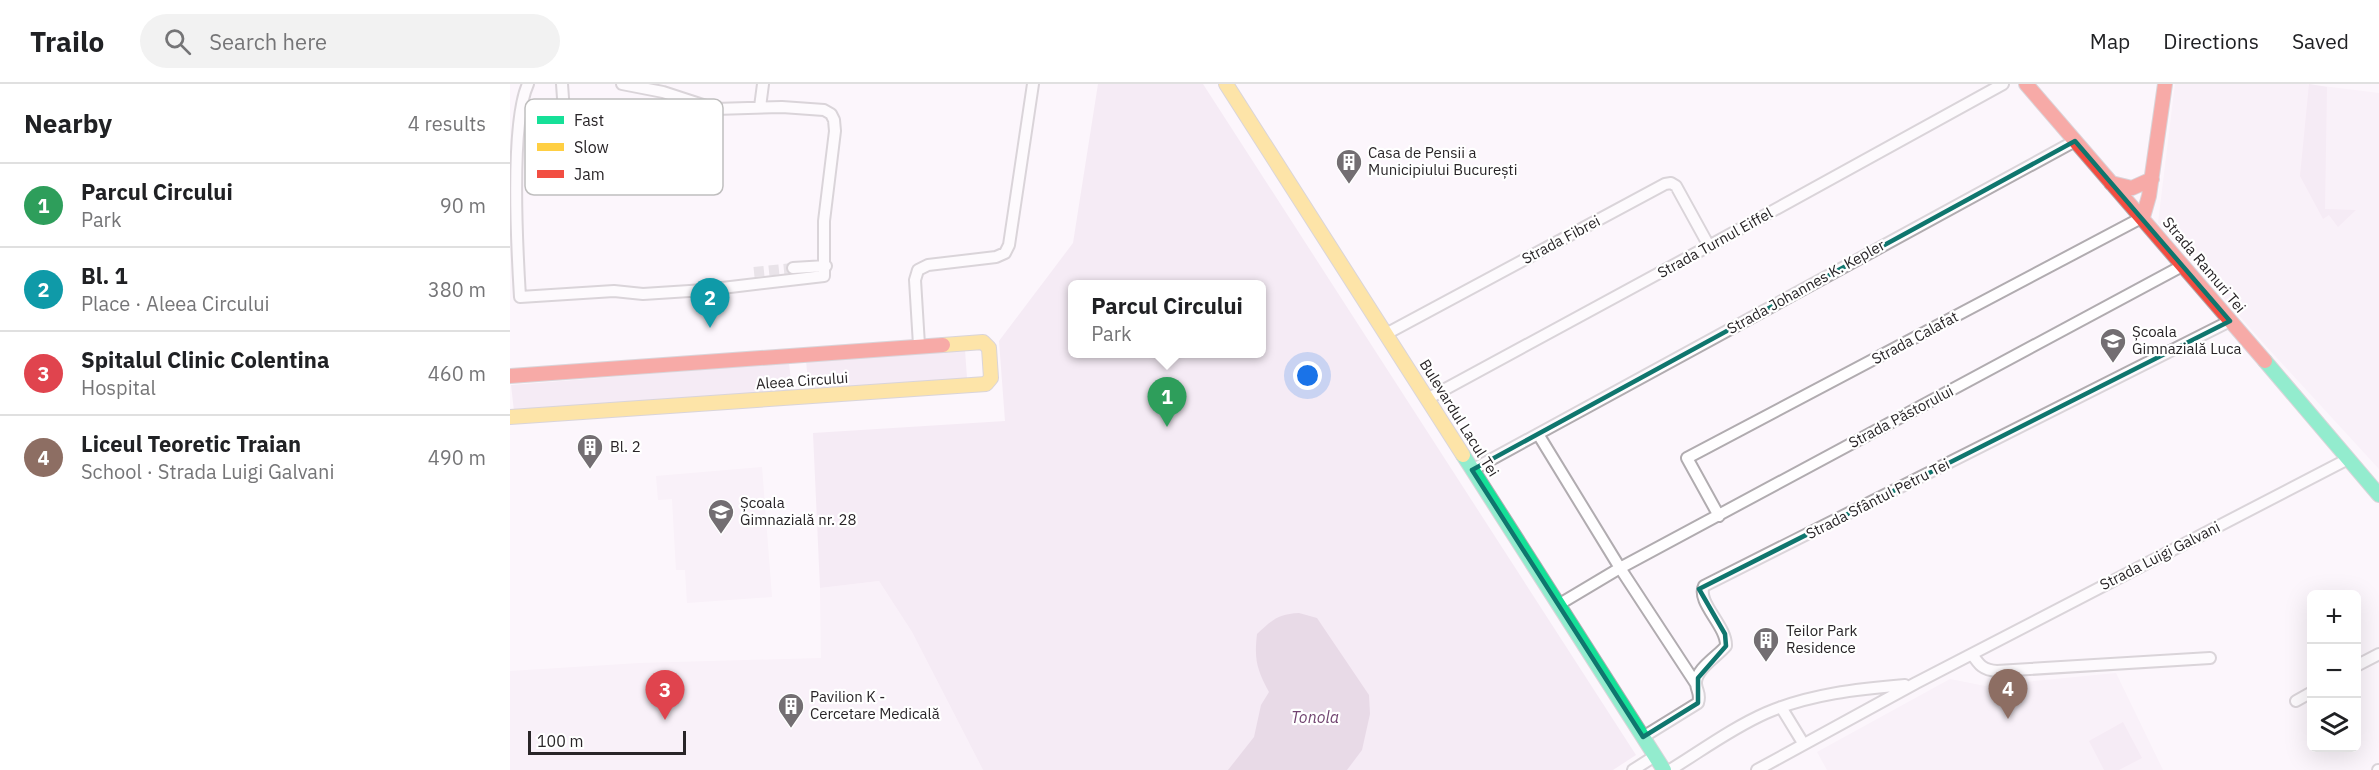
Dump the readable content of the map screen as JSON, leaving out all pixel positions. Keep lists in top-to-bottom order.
{
  "streets": {
    "street": [
      "Strada Fibrei",
      "Strada Turnul Eiffel",
      "Strada Ramuri Tei",
      "Strada Johannes K. Kepler",
      "Strada Calafat",
      "Aleea Circului",
      "Strada Păstorului",
      "Bulevardul Lacul Tei",
      "Strada Sfântul Petru Tei",
      "Strada Luigi Galvani"
    ]
  },
  "crossings": [
    ["Strada Fibrei", "Strada Turnul Eiffel"],
    ["Strada Fibrei", "Bulevardul Lacul Tei"],
    ["Strada Turnul Eiffel", "Bulevardul Lacul Tei"],
    ["Strada Ramuri Tei", "Strada Johannes K. Kepler"],
    ["Strada Ramuri Tei", "Strada Calafat"],
    ["Strada Ramuri Tei", "Strada Păstorului"],
    ["Strada Ramuri Tei", "Strada Sfântul Petru Tei"],
    ["Strada Ramuri Tei", "Strada Luigi Galvani"],
    ["Strada Johannes K. Kepler", "Bulevardul Lacul Tei"],
    ["Strada Calafat", "Strada Păstorului"],
    ["Strada Păstorului", "Bulevardul Lacul Tei"],
    ["Bulevardul Lacul Tei", "Strada Sfântul Petru Tei"]
  ],
  "water": ["Tonola"],
  "places": {
    "building": [
      "Casa de Pensii a Municipiului București",
      "Bl. 2",
      "Teilor Park Residence",
      "Pavilion K - Cercetare Medicală"
    ],
    "school or university": ["Școala Gimnazială Luca", "Școala Gimnazială nr. 28"]
  },
  "legend": ["Fast", "Slow", "Jam"],
  "scale_bar": "100 m",
  "page": {
    "header": "Trailo",
    "search": "Search here",
    "nav": ["Map", "Directions", "Saved"],
    "heading": ["Nearby", "4 results"],
    "list": [
      {
        "mark": "1",
        "name": "Parcul Circului",
        "note": "Park",
        "value": "90 m"
      },
      {
        "mark": "2",
        "name": "Bl. 1",
        "note": "Place · Aleea Circului",
        "value": "380 m"
      },
      {
        "mark": "3",
        "name": "Spitalul Clinic Colentina",
        "note": "Hospital",
        "value": "460 m"
      },
      {
        "mark": "4",
        "name": "Liceul Teoretic Traian",
        "note": "School · Strada Luigi Galvani",
        "value": "490 m"
      }
    ],
    "pins": [
      "2",
      "1",
      "4",
      "3"
    ],
    "popup": ["Parcul Circului", "Park"],
    "map_buttons": ["+", "−"],
    "scale": "100 m"
  }
}
